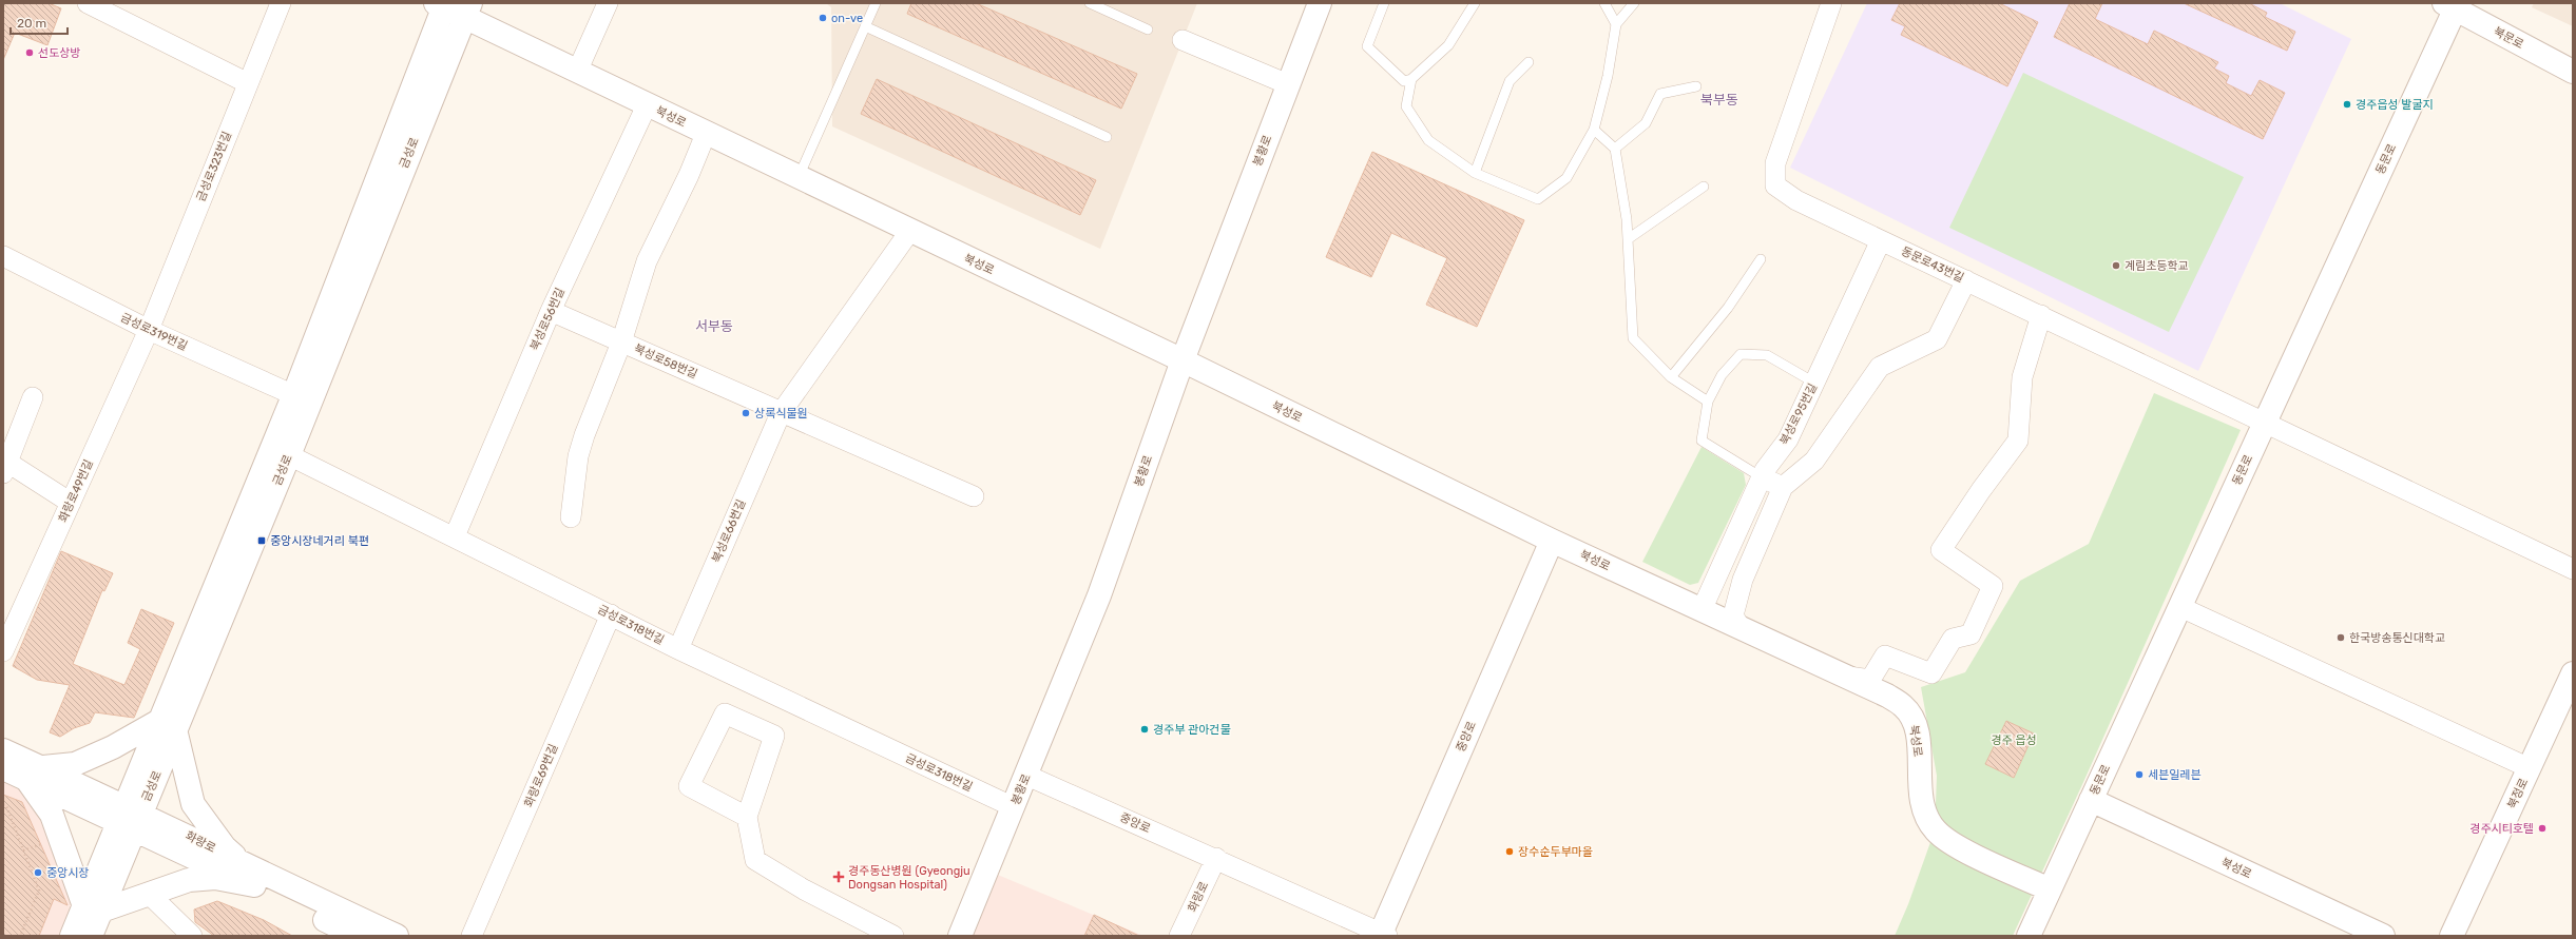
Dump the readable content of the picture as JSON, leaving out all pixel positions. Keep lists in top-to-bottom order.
{
  "streets": {
    "street": [
      "북문로",
      "북성로",
      "봉황로",
      "금성로",
      "동문로",
      "금성로323번길",
      "동문로43번길",
      "북성로56번길",
      "금성로319번길",
      "북성로58번길",
      "북성로95번길",
      "화랑로49번길",
      "북성로66번길",
      "금성로318번길",
      "중앙로",
      "화랑로69번길",
      "북정로",
      "화랑로"
    ]
  },
  "crossings": [
    ["북문로", "동문로"],
    ["북성로", "봉황로"],
    ["북성로", "금성로"],
    ["북성로", "동문로"],
    ["북성로", "북성로56번길"],
    ["북성로", "북성로95번길"],
    ["북성로", "북성로66번길"],
    ["북성로", "중앙로"],
    ["봉황로", "금성로318번길"],
    ["봉황로", "중앙로"],
    ["금성로", "금성로319번길"],
    ["금성로", "금성로318번길"],
    ["금성로", "화랑로"],
    ["동문로", "동문로43번길"],
    ["금성로323번길", "금성로319번길"],
    ["금성로323번길", "화랑로49번길"],
    ["동문로43번길", "북성로95번길"],
    ["북성로56번길", "북성로58번길"],
    ["북성로56번길", "금성로318번길"],
    ["금성로319번길", "화랑로49번길"],
    ["북성로58번길", "북성로66번길"],
    ["북성로66번길", "금성로318번길"],
    ["금성로318번길", "화랑로69번길"],
    ["중앙로", "화랑로"]
  ],
  "districts": ["북부동", "서부동"],
  "parks": ["경주 읍성"],
  "places": {
    "other": [
      "on-ve",
      "선도상방",
      "경주읍성 발굴지",
      "계림초등학교",
      "상록식물원",
      "한국방송통신대학교",
      "경주부 관아건물",
      "세븐일레븐",
      "경주시티호텔",
      "장수순두부마을",
      "중앙시장"
    ],
    "transit": ["중앙시장네거리 북편"],
    "health": ["경주동산병원 (Gyeongju Dongsan Hospital)"]
  },
  "scale_bar": "20 m"
}
